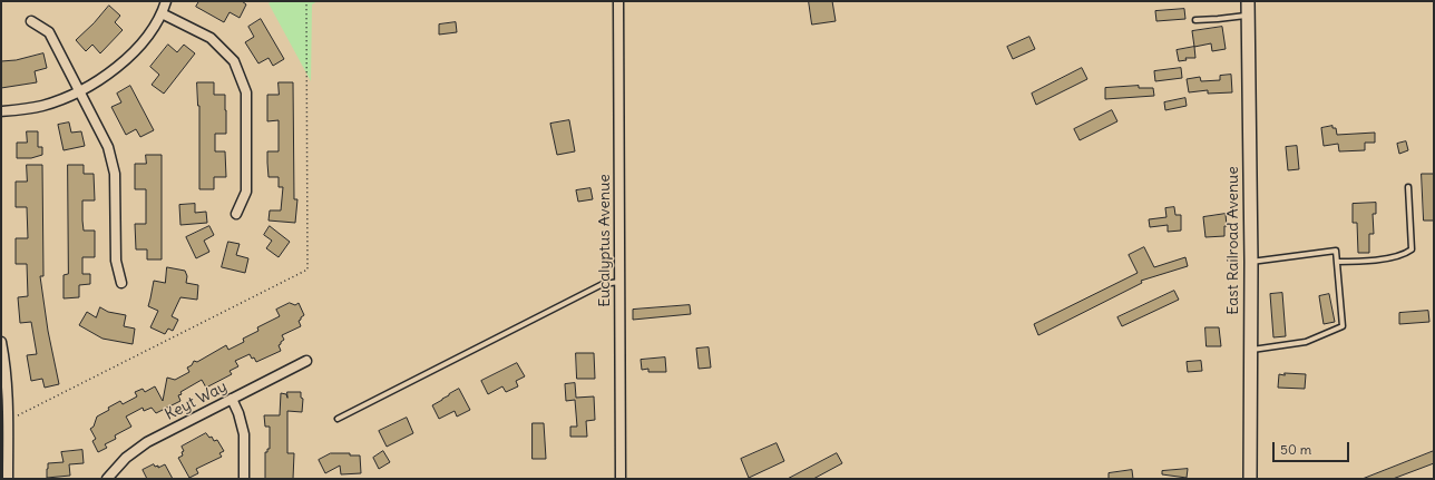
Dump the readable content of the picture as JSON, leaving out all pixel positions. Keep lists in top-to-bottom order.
{
  "streets": {
    "street": ["Eucalyptus Avenue", "East Railroad Avenue", "Keyt Way"]
  },
  "scale_bar": "50 m"
}
